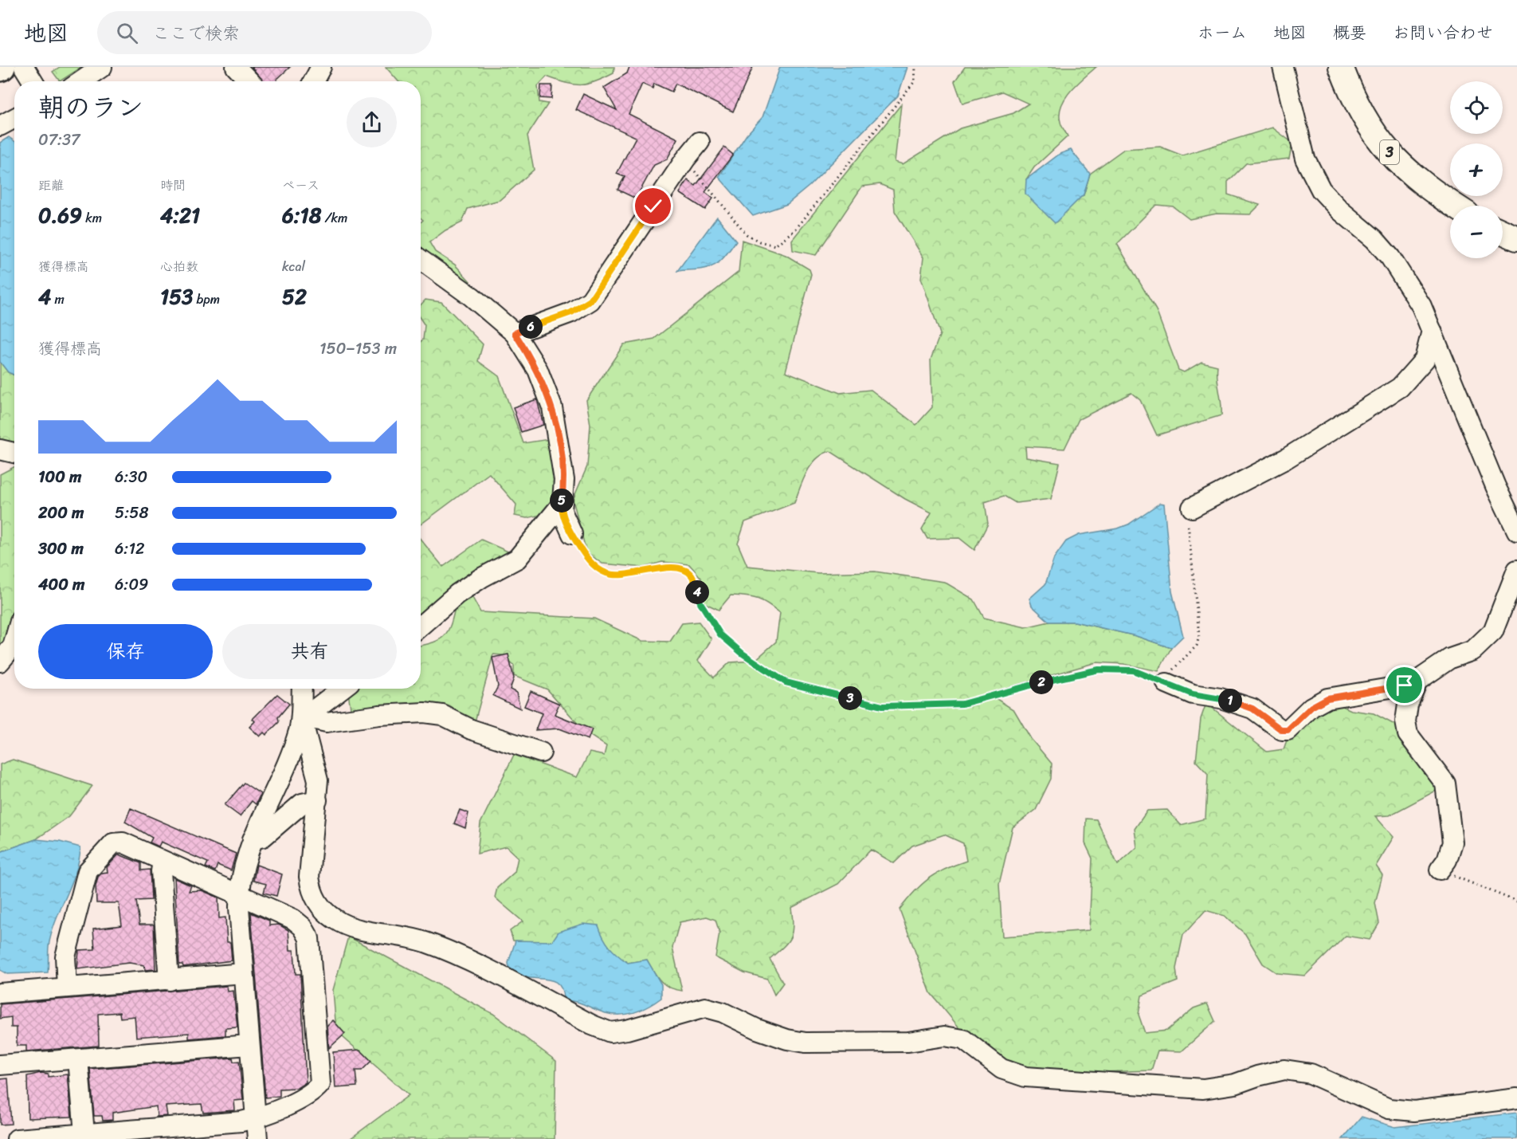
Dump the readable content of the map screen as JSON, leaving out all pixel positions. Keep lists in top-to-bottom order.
{
  "streets": {
    "main road": ["3"]
  },
  "page": {
    "header": "地図",
    "search": "ここで検索",
    "nav": [
      "ホーム",
      "地図",
      "概要",
      "お問い合わせ"
    ],
    "map_buttons": ["+", "−"],
    "heading": ["朝のラン", "07:37"],
    "stats": [
      ["距離", "0.69 km"],
      ["時間", "4:21"],
      ["ペース", "6:18 /km"],
      ["獲得標高", "4 m"],
      ["心拍数", "153 bpm"],
      ["kcal", "52"]
    ],
    "pins": [
      "6",
      "5",
      "4",
      "2",
      "3",
      "1"
    ],
    "chart": ["獲得標高", "150–153 m"],
    "list": [
      {
        "name": "100 m",
        "note": "6:30"
      },
      {
        "name": "200 m",
        "note": "5:58"
      },
      {
        "name": "300 m",
        "note": "6:12"
      },
      {
        "name": "400 m",
        "note": "6:09"
      }
    ],
    "buttons": ["保存", "共有"]
  }
}
